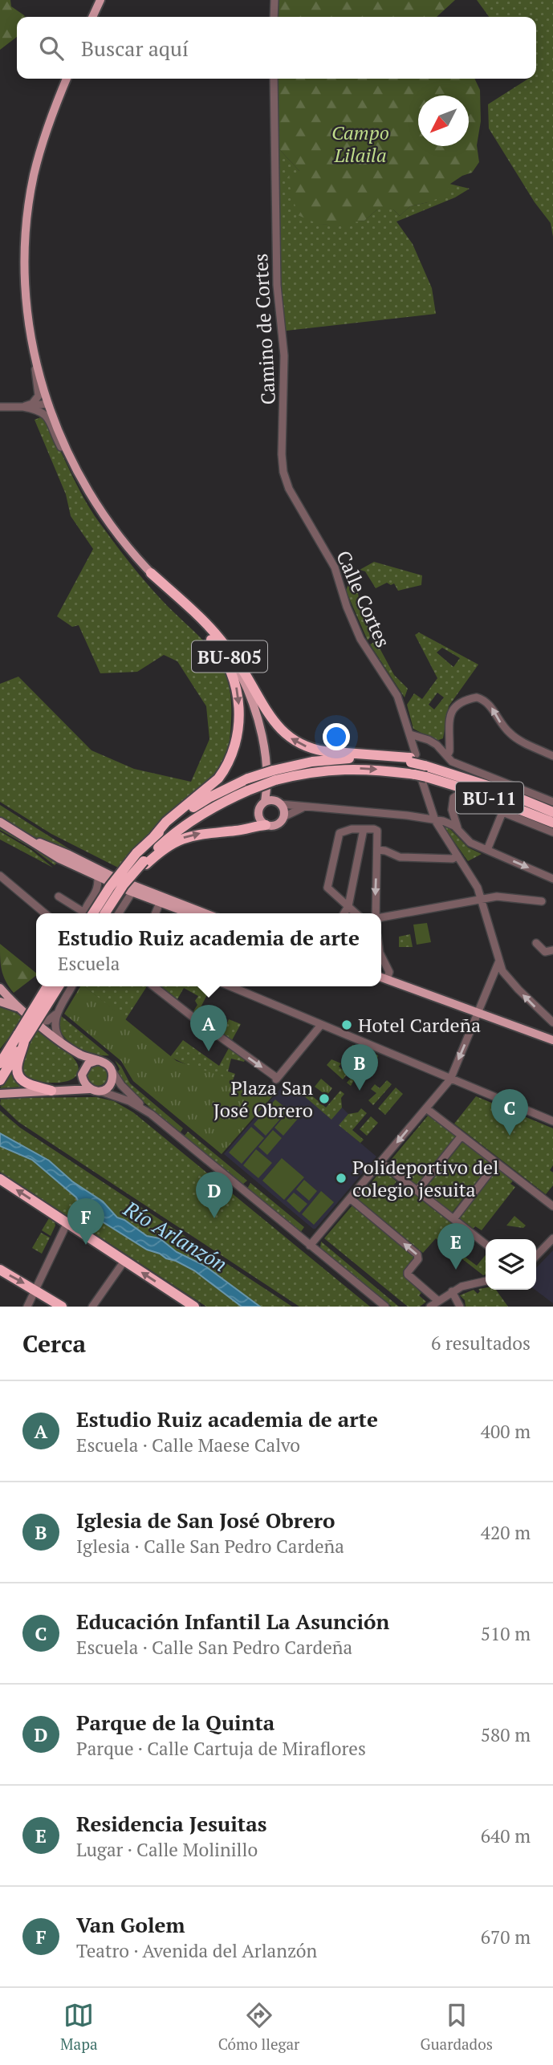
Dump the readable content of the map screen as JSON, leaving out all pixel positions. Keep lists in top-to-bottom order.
{
  "streets": {
    "highway": ["BU-11"],
    "main road": ["BU-805"],
    "street": ["Camino de Cortes", "Calle Cortes"]
  },
  "crossings": [
    ["Camino de Cortes", "Calle Cortes"],
    ["Calle Cortes", "BU-11"],
    ["BU-805", "BU-11"]
  ],
  "water": ["Río Arlanzón"],
  "parks": ["Campo Lilaila"],
  "places": ["Hotel Cardeña", "Plaza San José Obrero", "Polideportivo del colegio jesuita"],
  "north": "bottom left",
  "page": {
    "search": "Buscar aquí",
    "popup": ["Estudio Ruiz academia de arte", "Escuela"],
    "pins": [
      "A",
      "B",
      "C",
      "D",
      "F",
      "E"
    ],
    "heading": ["Cerca", "6 resultados"],
    "list": [
      {
        "mark": "A",
        "name": "Estudio Ruiz academia de arte",
        "note": "Escuela · Calle Maese Calvo",
        "value": "400 m"
      },
      {
        "mark": "B",
        "name": "Iglesia de San José Obrero",
        "note": "Iglesia · Calle San Pedro Cardeña",
        "value": "420 m"
      },
      {
        "mark": "C",
        "name": "Educación Infantil La Asunción",
        "note": "Escuela · Calle San Pedro Cardeña",
        "value": "510 m"
      },
      {
        "mark": "D",
        "name": "Parque de la Quinta",
        "note": "Parque · Calle Cartuja de Miraflores",
        "value": "580 m"
      },
      {
        "mark": "E",
        "name": "Residencia Jesuitas",
        "note": "Lugar · Calle Molinillo",
        "value": "640 m"
      },
      {
        "mark": "F",
        "name": "Van Golem",
        "note": "Teatro · Avenida del Arlanzón",
        "value": "670 m"
      }
    ],
    "nav": ["Mapa", "Cómo llegar", "Guardados"]
  }
}
